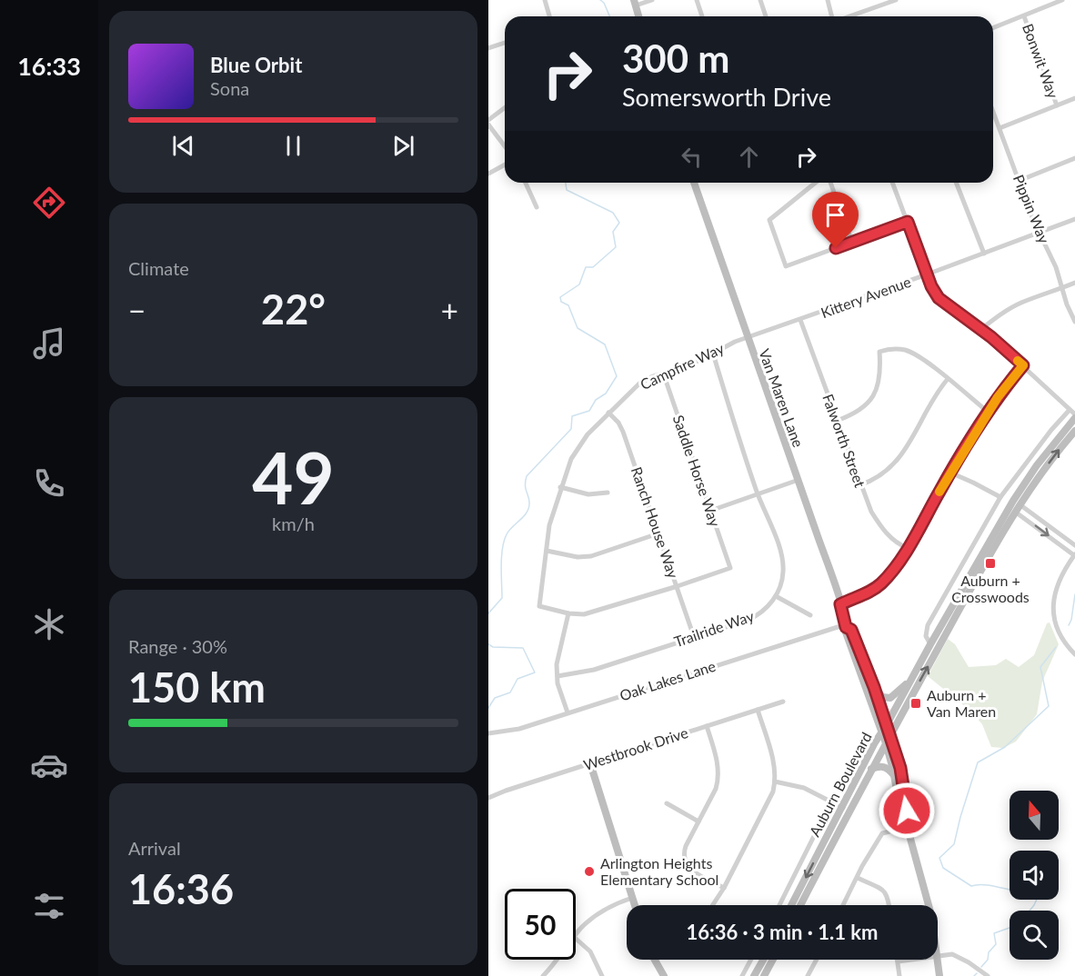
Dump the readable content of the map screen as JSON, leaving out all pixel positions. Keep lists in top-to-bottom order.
{
  "streets": {
    "main road": ["Van Maren Lane", "Auburn Boulevard"],
    "street": [
      "Bonwit Way",
      "Pippin Way",
      "Kittery Avenue",
      "Campfire Way",
      "Falworth Street",
      "Saddle Horse Way",
      "Ranch House Way",
      "Trailride Way",
      "Oak Lakes Lane",
      "Westbrook Drive"
    ]
  },
  "crossings": [
    ["Pippin Way", "Kittery Avenue"],
    ["Kittery Avenue", "Campfire Way"],
    ["Kittery Avenue", "Van Maren Lane"],
    ["Kittery Avenue", "Falworth Street"],
    ["Campfire Way", "Van Maren Lane"],
    ["Campfire Way", "Saddle Horse Way"],
    ["Campfire Way", "Ranch House Way"],
    ["Van Maren Lane", "Oak Lakes Lane"],
    ["Van Maren Lane", "Auburn Boulevard"],
    ["Saddle Horse Way", "Ranch House Way"],
    ["Ranch House Way", "Trailride Way"]
  ],
  "places": {
    "transit": ["Auburn + Crosswoods", "Auburn + Van Maren"],
    "other": ["Arlington Heights Elementary School"]
  },
  "north": "top",
  "page": {
    "tabs": "16:33",
    "turn": ["300 m", "Somersworth Drive"],
    "song": ["Blue Orbit", "Sona"],
    "tile": [
      "Climate",
      ["49", "km/h"],
      ["Range · 30%", "150 km"],
      ["Arrival", "16:36"]
    ],
    "heat": ["−", "22°", "+"],
    "limit": "50",
    "trip": "16:36 · 3 min · 1.1 km"
  }
}
